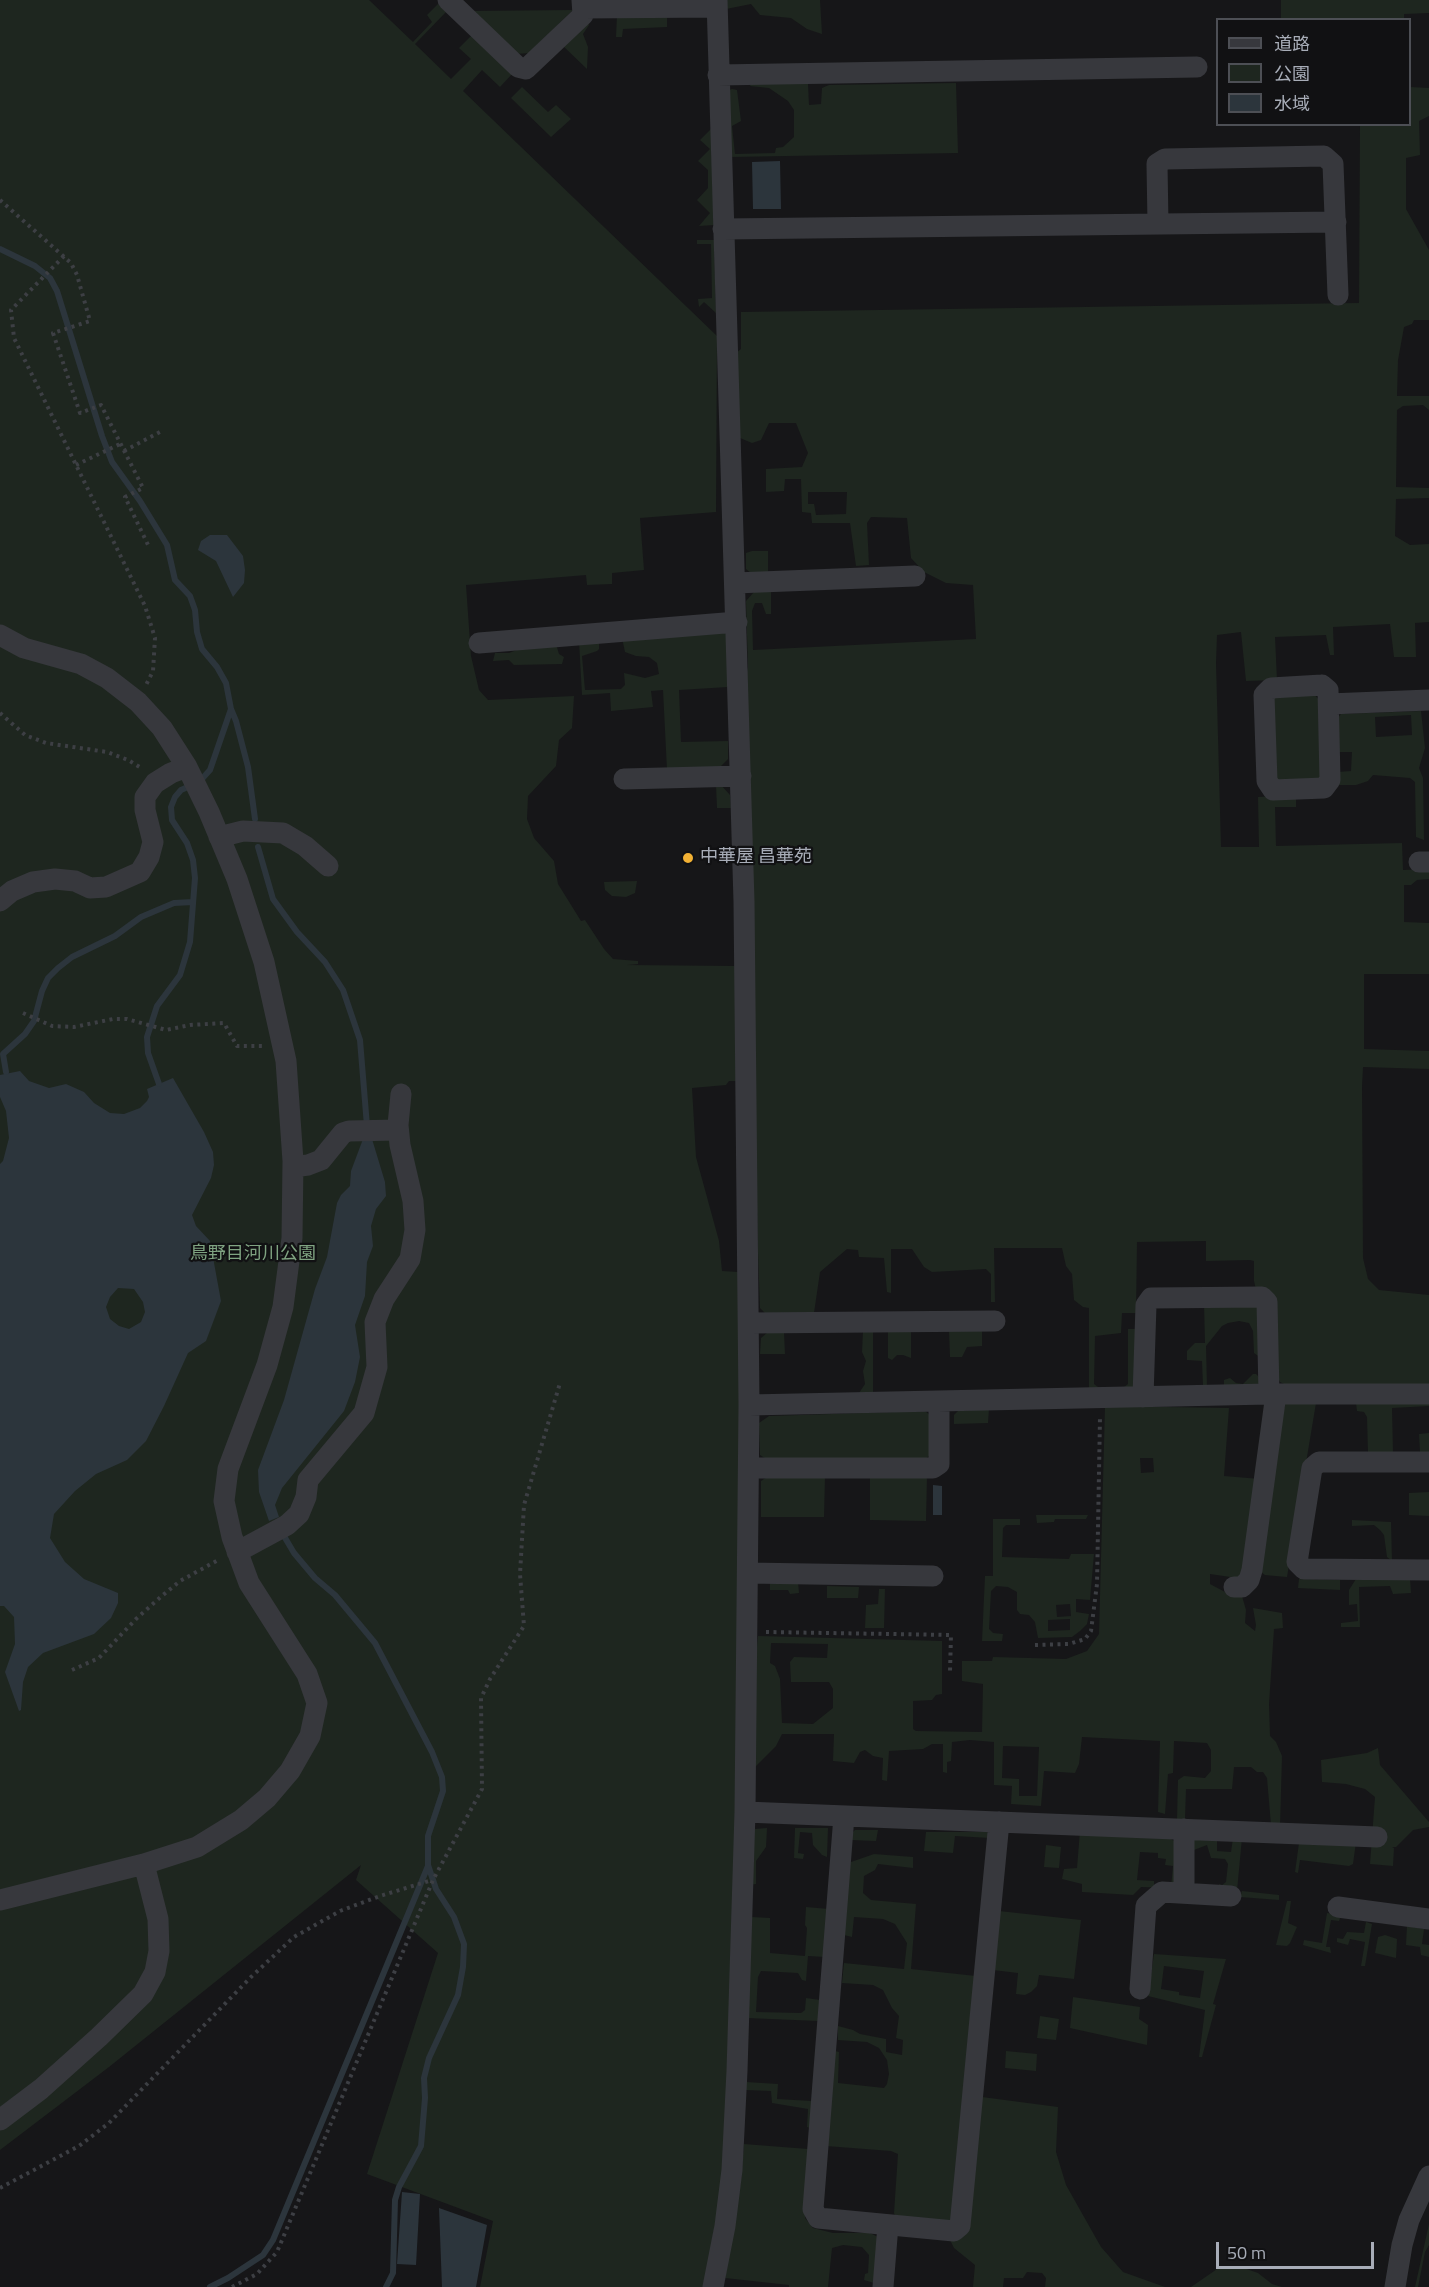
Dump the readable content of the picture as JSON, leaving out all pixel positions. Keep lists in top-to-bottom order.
{
  "parks": ["鳥野目河川公園"],
  "places": ["中華屋 昌華苑"],
  "legend": ["道路", "公園", "水域"],
  "scale_bar": "50 m"
}
